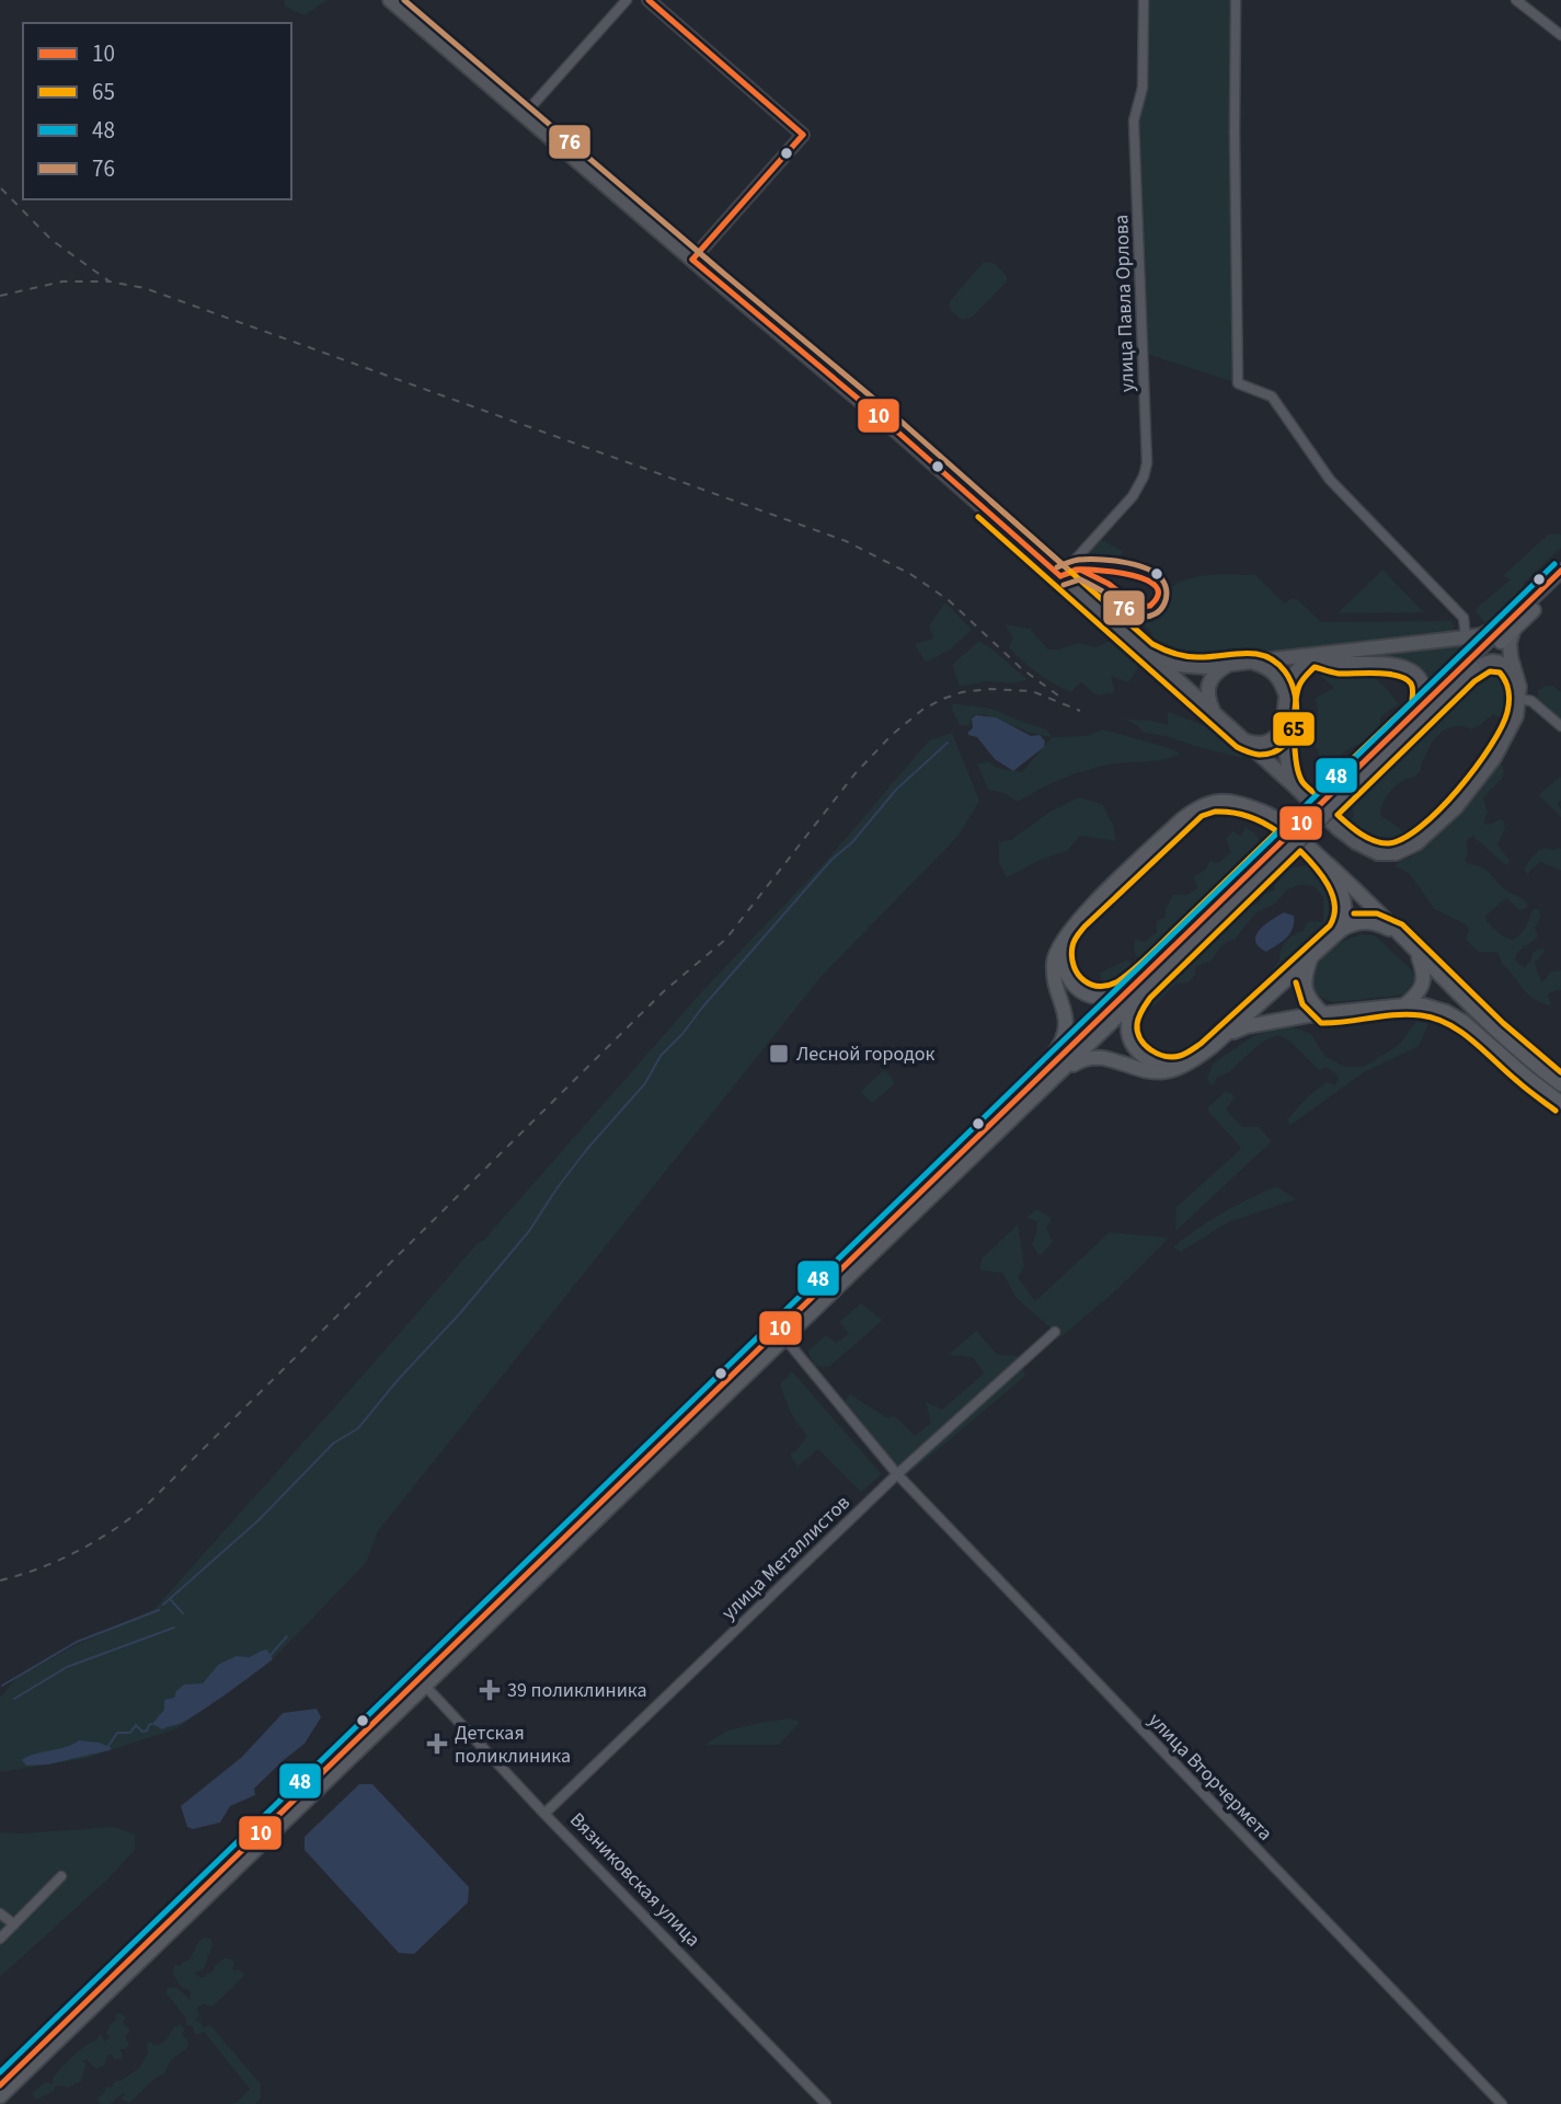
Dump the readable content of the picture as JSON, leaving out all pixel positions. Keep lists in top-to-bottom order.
{
  "streets": {
    "street": [
      "улица Павла Орлова",
      "улица Металлистов",
      "улица Вторчермета",
      "Вязниковская улица"
    ]
  },
  "crossings": [
    ["улица Металлистов", "улица Вторчермета"],
    ["улица Металлистов", "Вязниковская улица"]
  ],
  "places": {
    "transit": ["Лесной городок"],
    "health": ["39 поликлиника", "Детская поликлиника"]
  },
  "lines": [
    "transit line 10",
    "transit line 76",
    "transit line 65",
    "transit line 48"
  ],
  "legend": [
    "10",
    "65",
    "48",
    "76"
  ]
}
